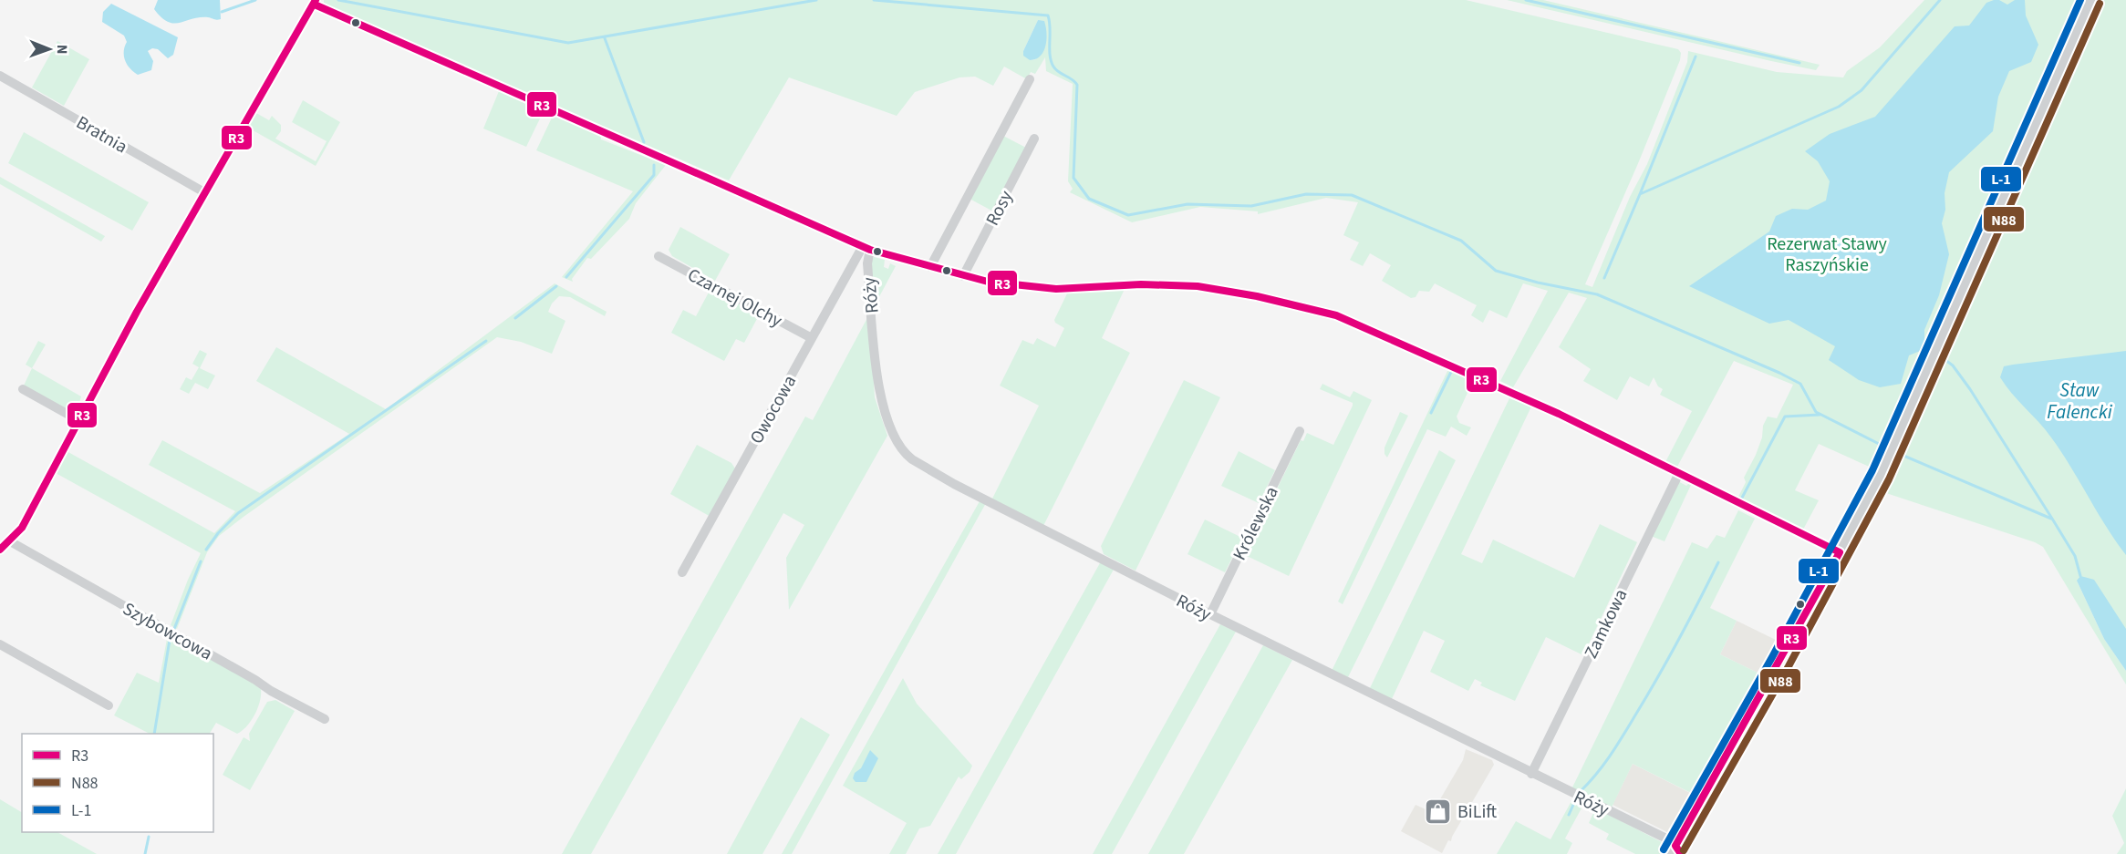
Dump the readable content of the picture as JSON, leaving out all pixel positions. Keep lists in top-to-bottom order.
{
  "streets": {
    "street": [
      "Bratnia",
      "Rosy",
      "Róży",
      "Czarnej Olchy",
      "Owocowa",
      "Królewska",
      "Zamkowa",
      "Szybowcowa"
    ]
  },
  "crossings": [
    ["Róży", "Owocowa"],
    ["Róży", "Królewska"],
    ["Róży", "Zamkowa"],
    ["Czarnej Olchy", "Owocowa"]
  ],
  "water": ["Staw Falencki"],
  "parks": ["Rezerwat Stawy Raszyńskie"],
  "places": {
    "shop": ["BiLift"]
  },
  "lines": ["transit line R3", "transit line L-1", "transit line N88"],
  "legend": ["R3", "N88", "L-1"],
  "north": "right"
}
